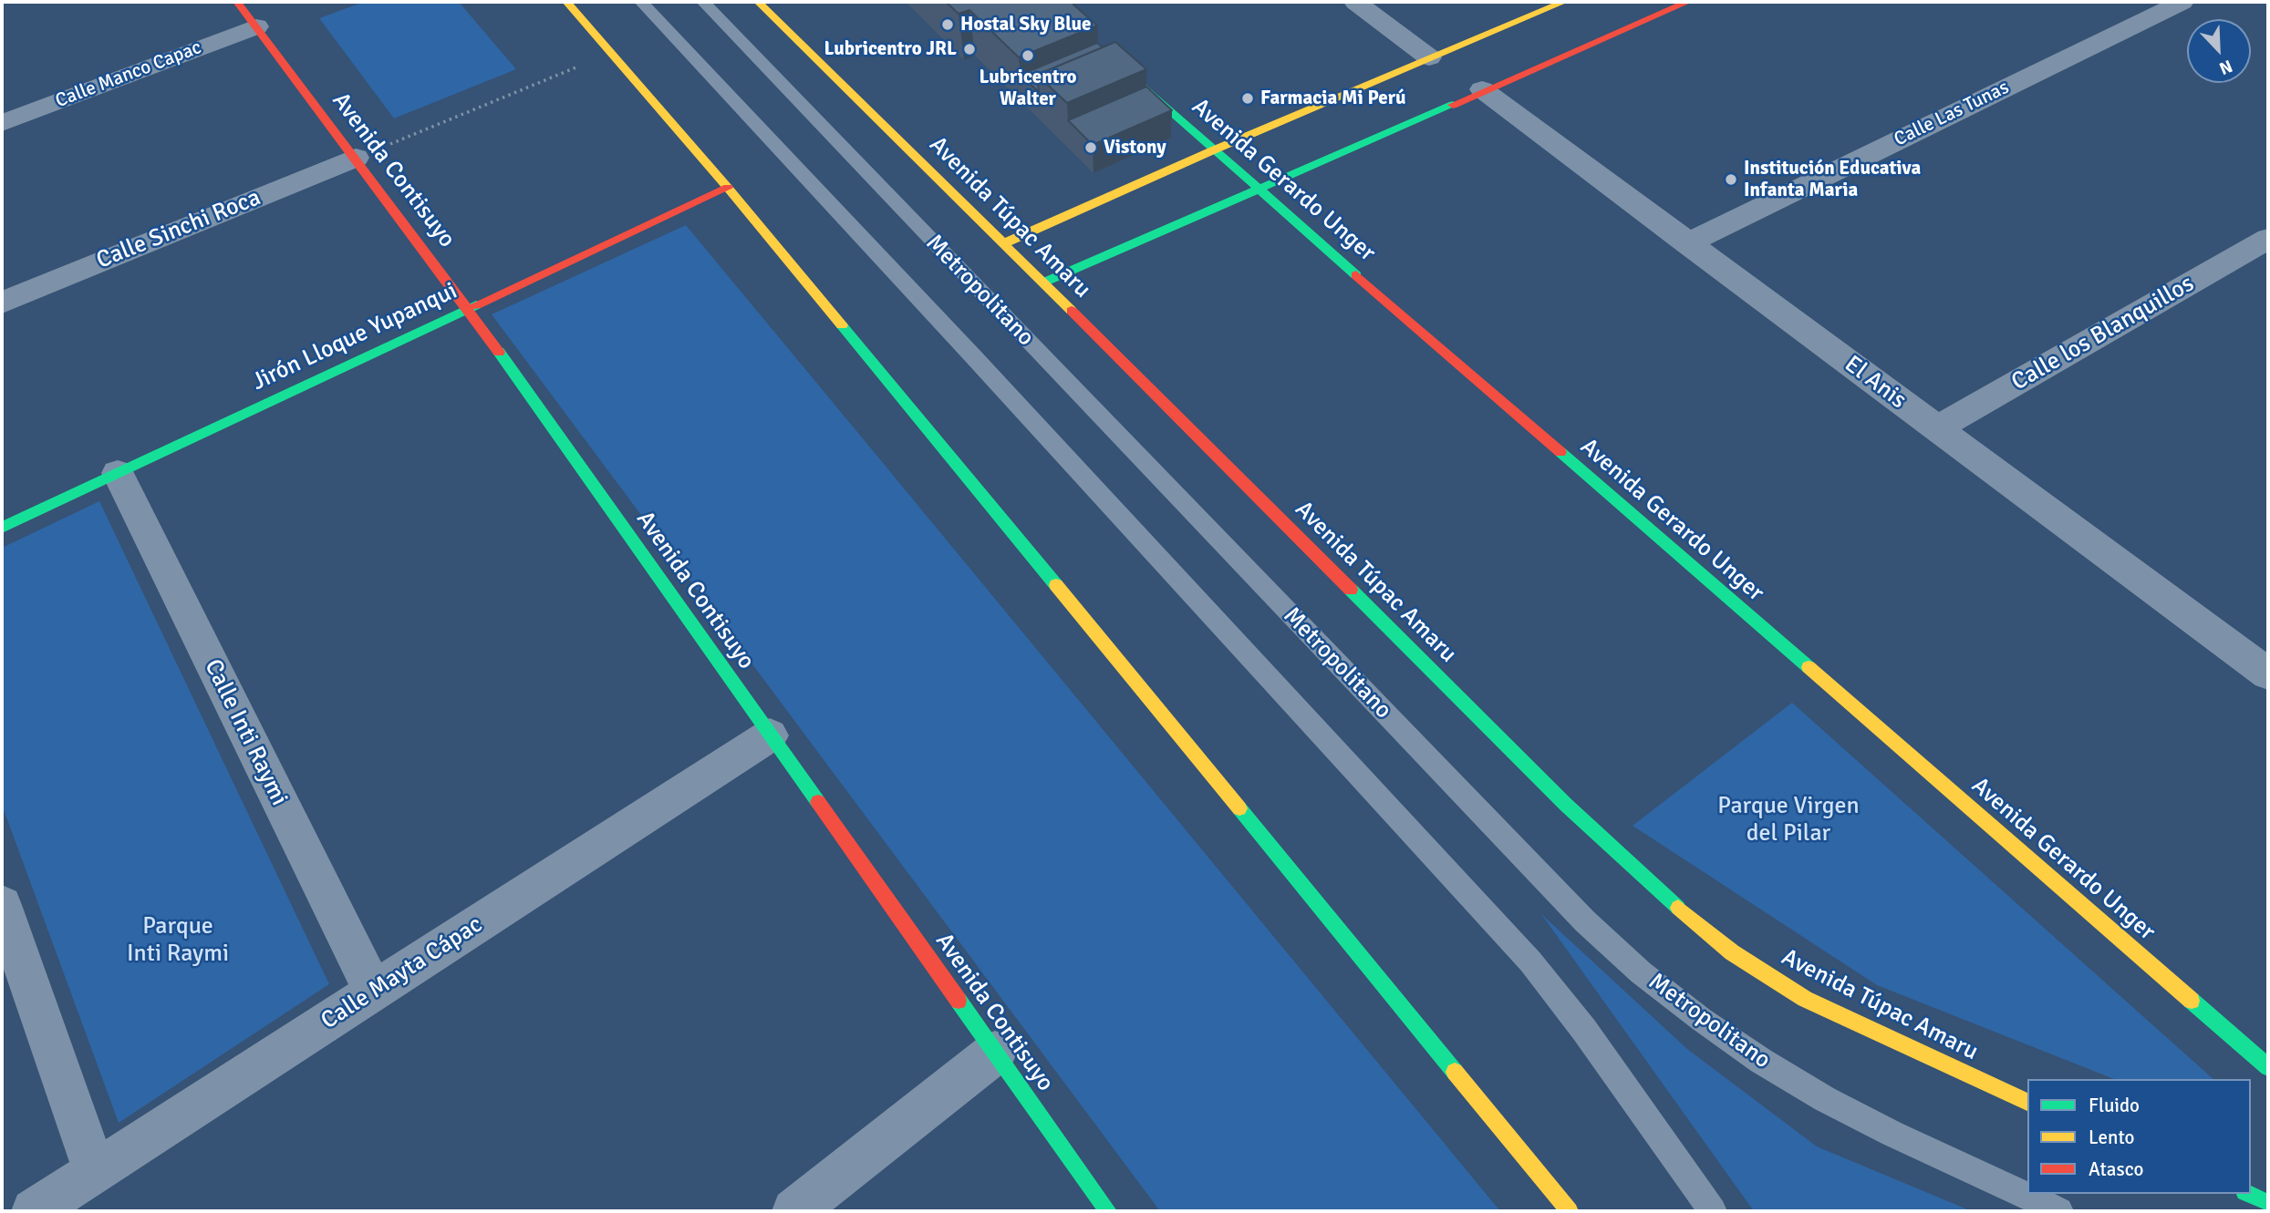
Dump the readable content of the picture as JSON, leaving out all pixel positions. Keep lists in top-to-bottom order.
{
  "streets": {
    "street": [
      "Calle Manco Capac",
      "Calle Las Tunas",
      "Avenida Contisuyo",
      "Avenida Gerardo Unger",
      "Avenida Túpac Amaru",
      "Calle Sinchi Roca",
      "Calle los Blanquillos",
      "Jirón Lloque Yupanqui",
      "El Anis",
      "Calle Inti Raymi",
      "Calle Mayta Cápac"
    ],
    "lane": ["Metropolitano"]
  },
  "crossings": [
    ["Calle Manco Capac", "Avenida Contisuyo"],
    ["Calle Las Tunas", "El Anis"],
    ["Avenida Contisuyo", "Calle Sinchi Roca"],
    ["Avenida Contisuyo", "Jirón Lloque Yupanqui"],
    ["Avenida Contisuyo", "Calle Mayta Cápac"],
    ["Calle los Blanquillos", "El Anis"],
    ["Jirón Lloque Yupanqui", "Calle Inti Raymi"],
    ["Calle Inti Raymi", "Calle Mayta Cápac"]
  ],
  "parks": ["Parque Virgen del Pilar", "Parque Inti Raymi"],
  "places": [
    "Hostal Sky Blue",
    "Lubricentro JRL",
    "Lubricentro Walter",
    "Farmacia Mi Perú",
    "Vistony",
    "Institución Educativa Infanta Maria"
  ],
  "legend": ["Fluido", "Lento", "Atasco"],
  "north": "bottom right"
}
